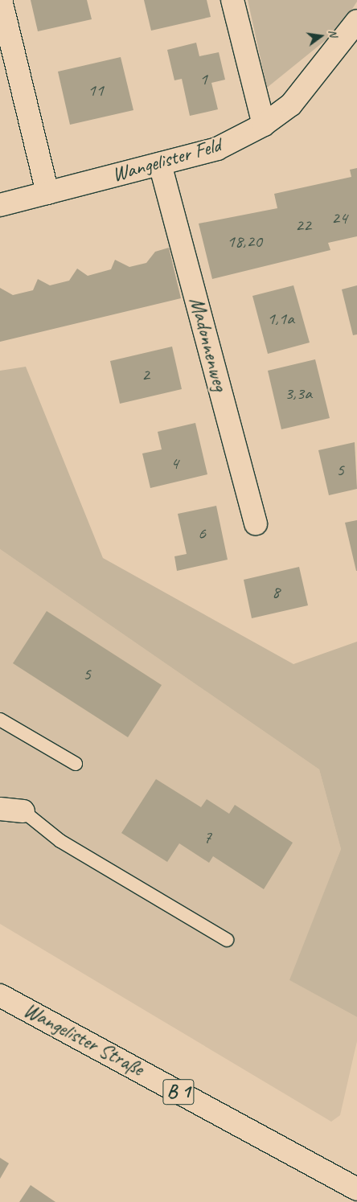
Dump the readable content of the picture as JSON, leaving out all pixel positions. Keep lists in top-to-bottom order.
{
  "streets": {
    "street": [
      "Wangelister Feld",
      "Madonnenweg",
      "Wangelister Straße",
      "B 1"
    ]
  },
  "crossings": [
    ["Wangelister Feld", "Madonnenweg"]
  ],
  "house_numbers": [
    "1",
    "11",
    "24",
    "22",
    "18,20",
    "1,1a",
    "2",
    "3,3a",
    "4",
    "5",
    "6",
    "8",
    "5",
    "7"
  ],
  "north": "right"
}
